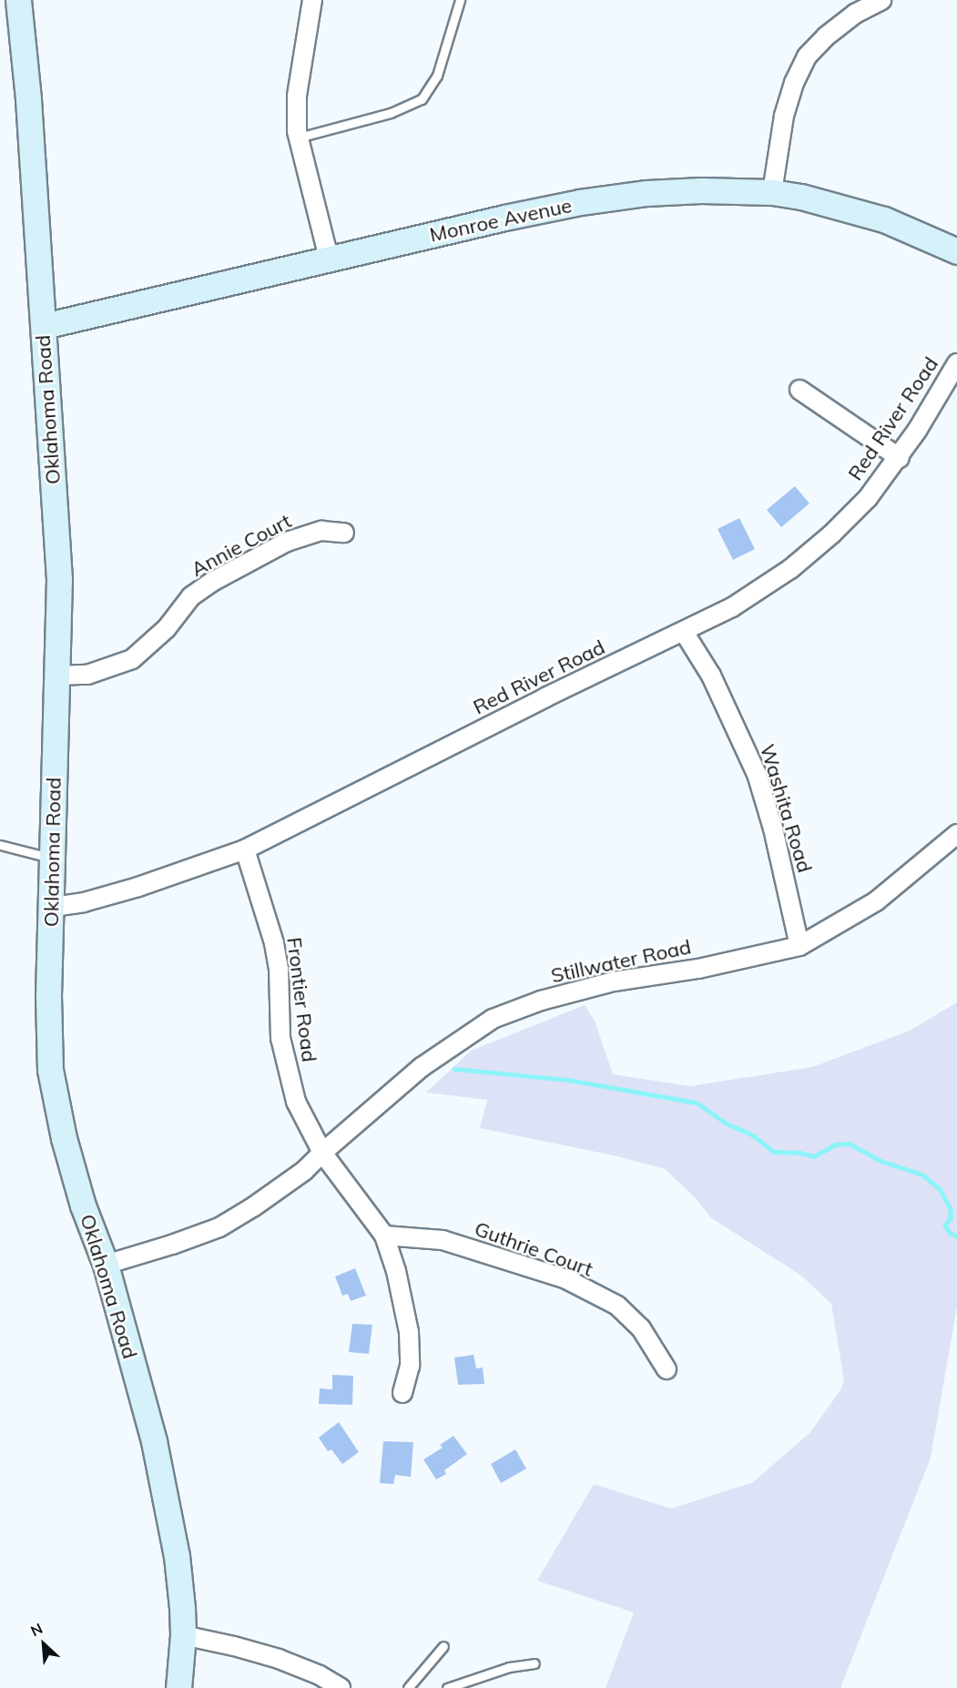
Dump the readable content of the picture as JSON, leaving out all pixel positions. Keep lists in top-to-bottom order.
{
  "streets": {
    "street": [
      "Monroe Avenue",
      "Oklahoma Road",
      "Red River Road",
      "Annie Court",
      "Washita Road",
      "Stillwater Road",
      "Frontier Road",
      "Guthrie Court"
    ]
  },
  "crossings": [
    ["Monroe Avenue", "Oklahoma Road"],
    ["Oklahoma Road", "Red River Road"],
    ["Oklahoma Road", "Annie Court"],
    ["Oklahoma Road", "Stillwater Road"],
    ["Red River Road", "Washita Road"],
    ["Red River Road", "Frontier Road"],
    ["Washita Road", "Stillwater Road"],
    ["Stillwater Road", "Frontier Road"],
    ["Frontier Road", "Guthrie Court"]
  ],
  "north": "top left"
}
